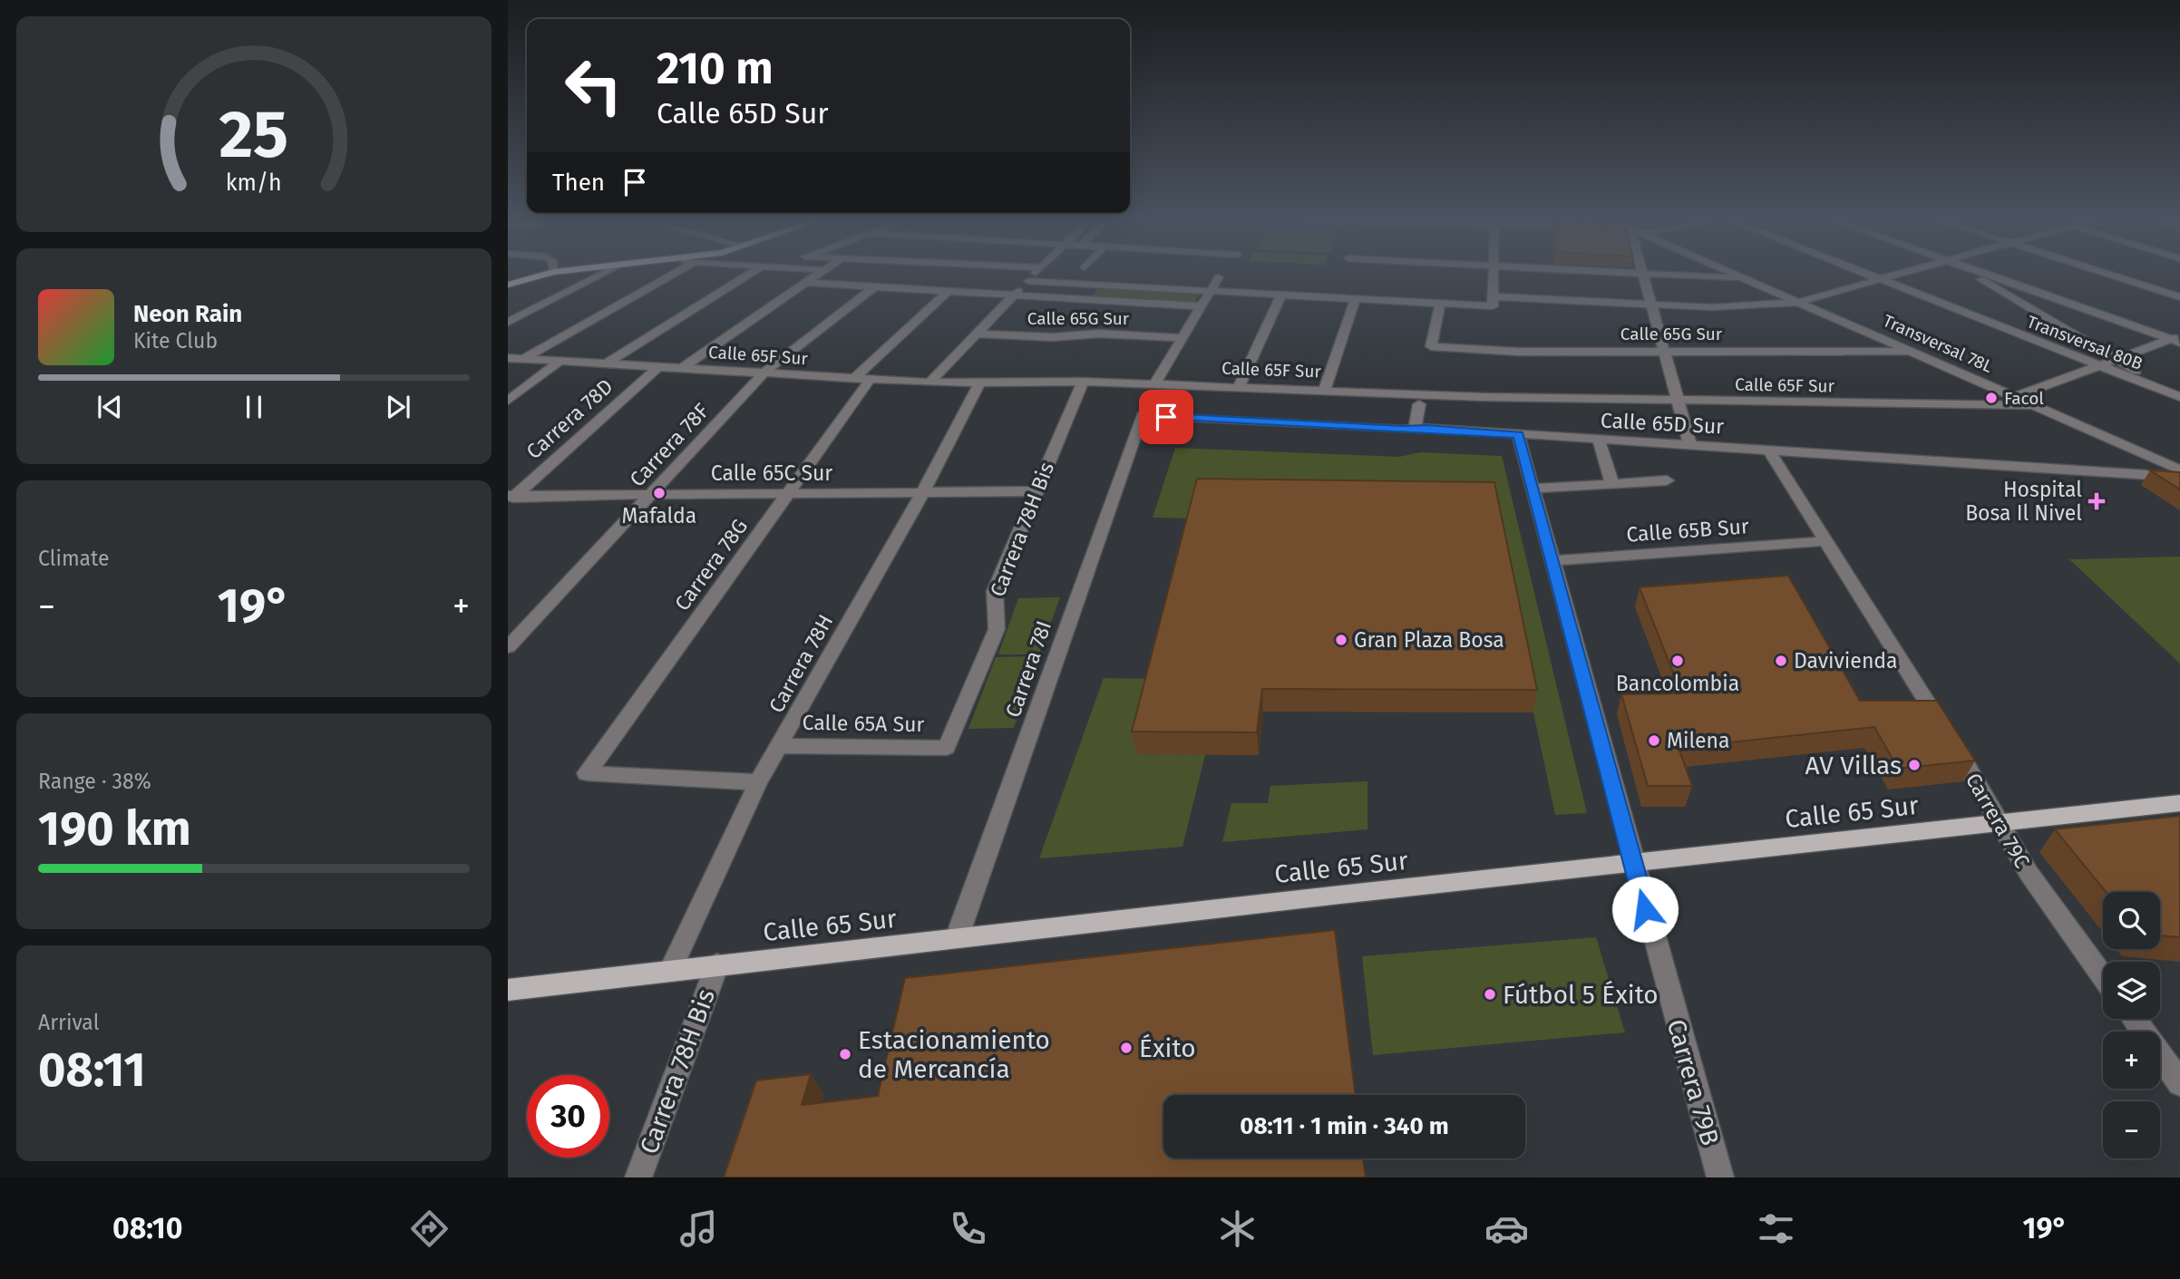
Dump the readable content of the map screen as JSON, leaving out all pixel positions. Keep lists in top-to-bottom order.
{
  "streets": {
    "main road": ["Calle 65 Sur"],
    "street": [
      "Calle 65G Sur",
      "Transversal 80B",
      "Transversal 78L",
      "Calle 65F Sur",
      "Carrera 78D",
      "Calle 65D Sur",
      "Carrera 78F",
      "Calle 65C Sur",
      "Carrera 78H Bis",
      "Calle 65B Sur",
      "Carrera 78G",
      "Carrera 78H",
      "Carrera 78I",
      "Calle 65A Sur",
      "Carrera 79C",
      "Carrera 79B"
    ]
  },
  "crossings": [
    ["Calle 65G Sur", "Transversal 78L"],
    ["Transversal 78L", "Calle 65F Sur"],
    ["Calle 65F Sur", "Carrera 78D"],
    ["Calle 65F Sur", "Carrera 78F"],
    ["Calle 65F Sur", "Carrera 78H Bis"],
    ["Calle 65F Sur", "Carrera 78G"],
    ["Calle 65F Sur", "Carrera 78H"],
    ["Carrera 78D", "Calle 65C Sur"],
    ["Calle 65D Sur", "Carrera 78I"],
    ["Calle 65D Sur", "Carrera 79C"],
    ["Calle 65D Sur", "Carrera 79B"],
    ["Carrera 78F", "Calle 65C Sur"],
    ["Calle 65C Sur", "Carrera 78H Bis"],
    ["Calle 65C Sur", "Carrera 78G"],
    ["Calle 65C Sur", "Carrera 78H"],
    ["Carrera 78H Bis", "Calle 65A Sur"],
    ["Carrera 78H Bis", "Calle 65 Sur"],
    ["Calle 65B Sur", "Carrera 79C"],
    ["Calle 65B Sur", "Carrera 79B"],
    ["Carrera 78G", "Carrera 78H"],
    ["Carrera 78H", "Calle 65A Sur"],
    ["Carrera 78H", "Calle 65 Sur"],
    ["Carrera 78I", "Calle 65 Sur"],
    ["Calle 65 Sur", "Carrera 79C"],
    ["Calle 65 Sur", "Carrera 79B"]
  ],
  "places": {
    "other": [
      "Facol",
      "Mafalda",
      "Gran Plaza Bosa",
      "Bancolombia",
      "Davivienda",
      "Milena",
      "AV Villas",
      "Fútbol 5 Éxito",
      "Éxito",
      "Estacionamiento de Mercancía"
    ],
    "health": ["Hospital Bosa Il Nivel"]
  },
  "page": {
    "turn": ["210 m", "Calle 65D Sur"],
    "then": "Then",
    "song": ["Neon Rain", "Kite Club"],
    "tile": [
      "Climate",
      ["Range · 38%", "190 km"],
      ["Arrival", "08:11"]
    ],
    "heat": ["−", "19°", "+"],
    "map_buttons": ["+", "−"],
    "limit": "30",
    "trip": "08:11 · 1 min · 340 m",
    "tabs": ["08:10", "19°"],
    "gauge": ["25", "km/h"]
  }
}
